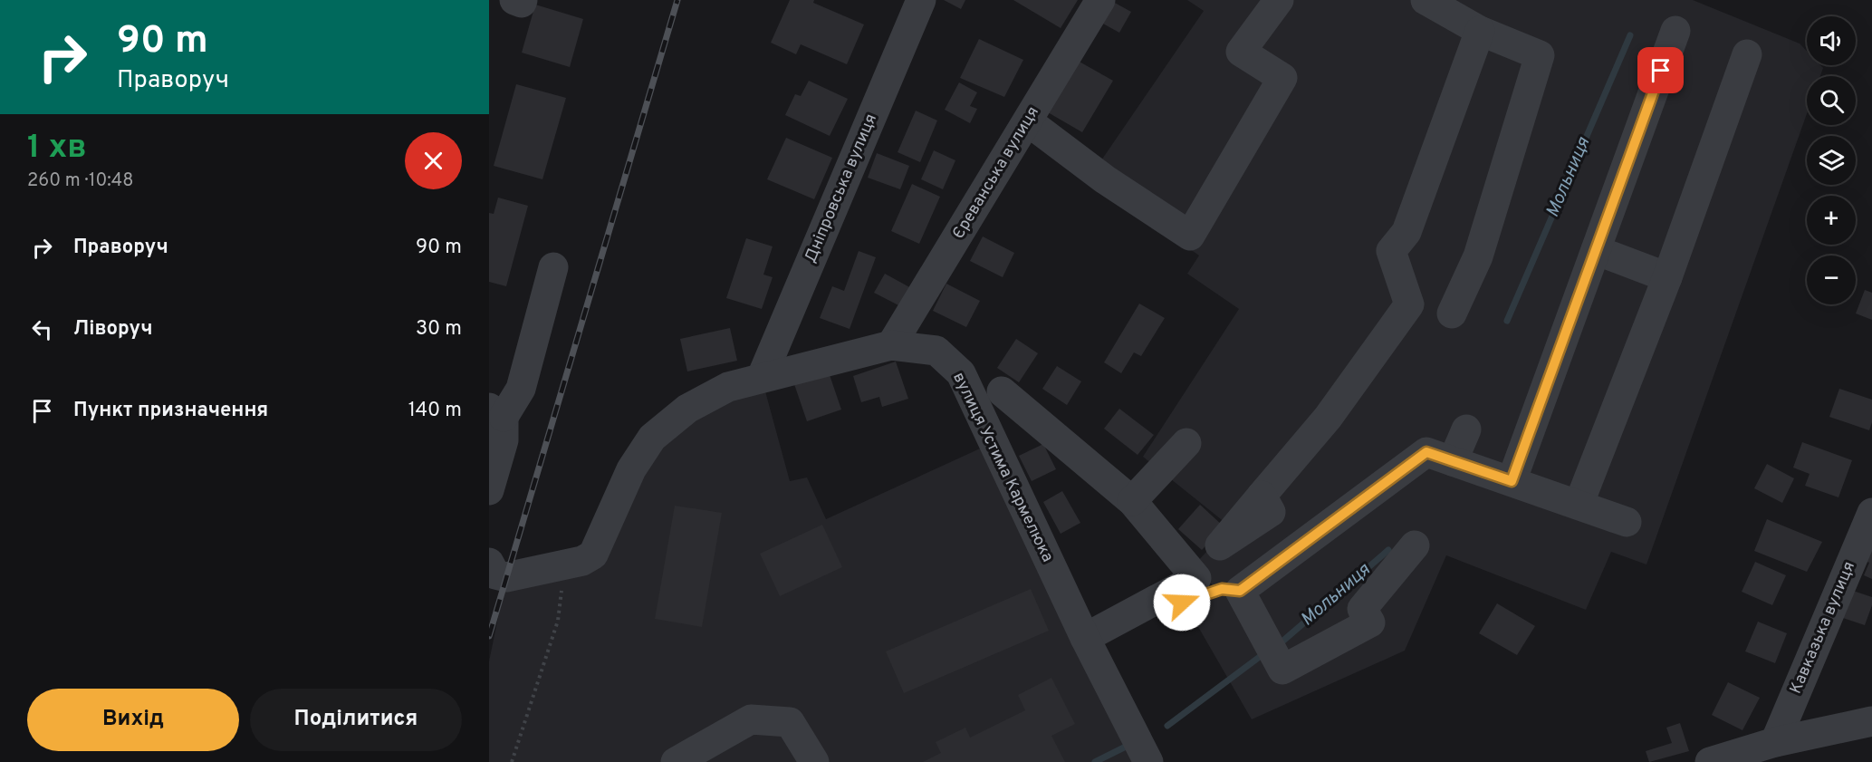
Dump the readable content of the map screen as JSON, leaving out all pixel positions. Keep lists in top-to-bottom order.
{
  "streets": {
    "street": [
      "Єреванська вулиця",
      "Дніпровська вулиця",
      "вулиця Устима Кармелюка",
      "Кавказька вулиця"
    ]
  },
  "crossings": [
    ["Єреванська вулиця", "вулиця Устима Кармелюка"],
    ["Дніпровська вулиця", "вулиця Устима Кармелюка"]
  ],
  "water": ["Мольниця"],
  "page": {
    "turn": ["90 m", "Праворуч"],
    "map_buttons": ["+", "−"],
    "heading": ["1 хв", "260 m · 10:48"],
    "list": [
      {
        "name": "Праворуч",
        "value": "90 m"
      },
      {
        "name": "Ліворуч",
        "value": "30 m"
      },
      {
        "name": "Пункт призначення",
        "value": "140 m"
      }
    ],
    "buttons": ["Вихід", "Поділитися"]
  }
}
